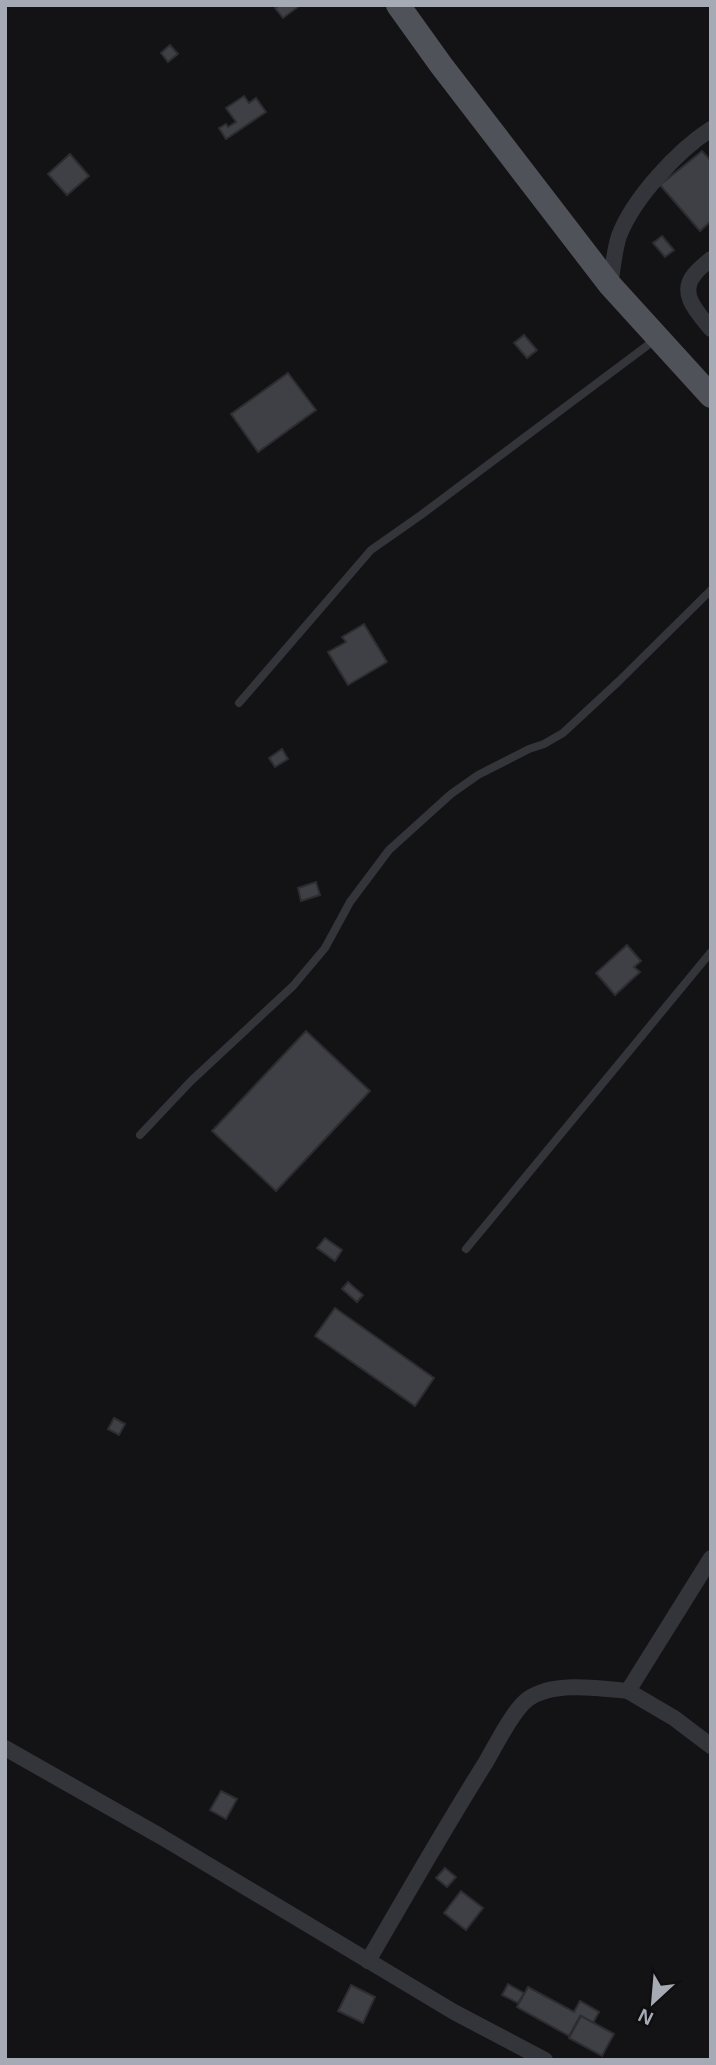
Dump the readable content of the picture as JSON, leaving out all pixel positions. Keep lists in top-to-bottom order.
{
  "north": "bottom left"
}
